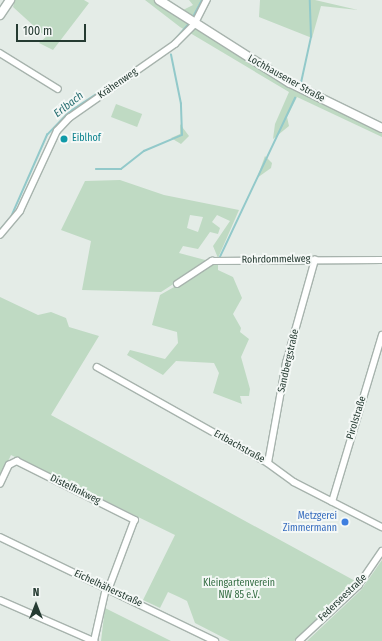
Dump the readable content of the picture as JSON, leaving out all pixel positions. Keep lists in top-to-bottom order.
{
  "streets": {
    "main road": ["Lochhausener Straße"],
    "street": [
      "Krähenweg",
      "Rohrdommelweg",
      "Sandbergstraße",
      "Pirolstraße",
      "Erlbachstraße",
      "Distelfinkweg",
      "Eichelhäherstraße",
      "Federseestraße"
    ]
  },
  "crossings": [
    ["Lochhausener Straße", "Krähenweg"],
    ["Rohrdommelweg", "Sandbergstraße"],
    ["Sandbergstraße", "Erlbachstraße"],
    ["Pirolstraße", "Erlbachstraße"],
    ["Distelfinkweg", "Eichelhäherstraße"]
  ],
  "water": ["Erlbach"],
  "parks": ["Kleingartenverein NW 85 e.V."],
  "places": ["Eiblhof", "Metzgerei Zimmermann"],
  "scale_bar": "100 m",
  "north": "top"
}
